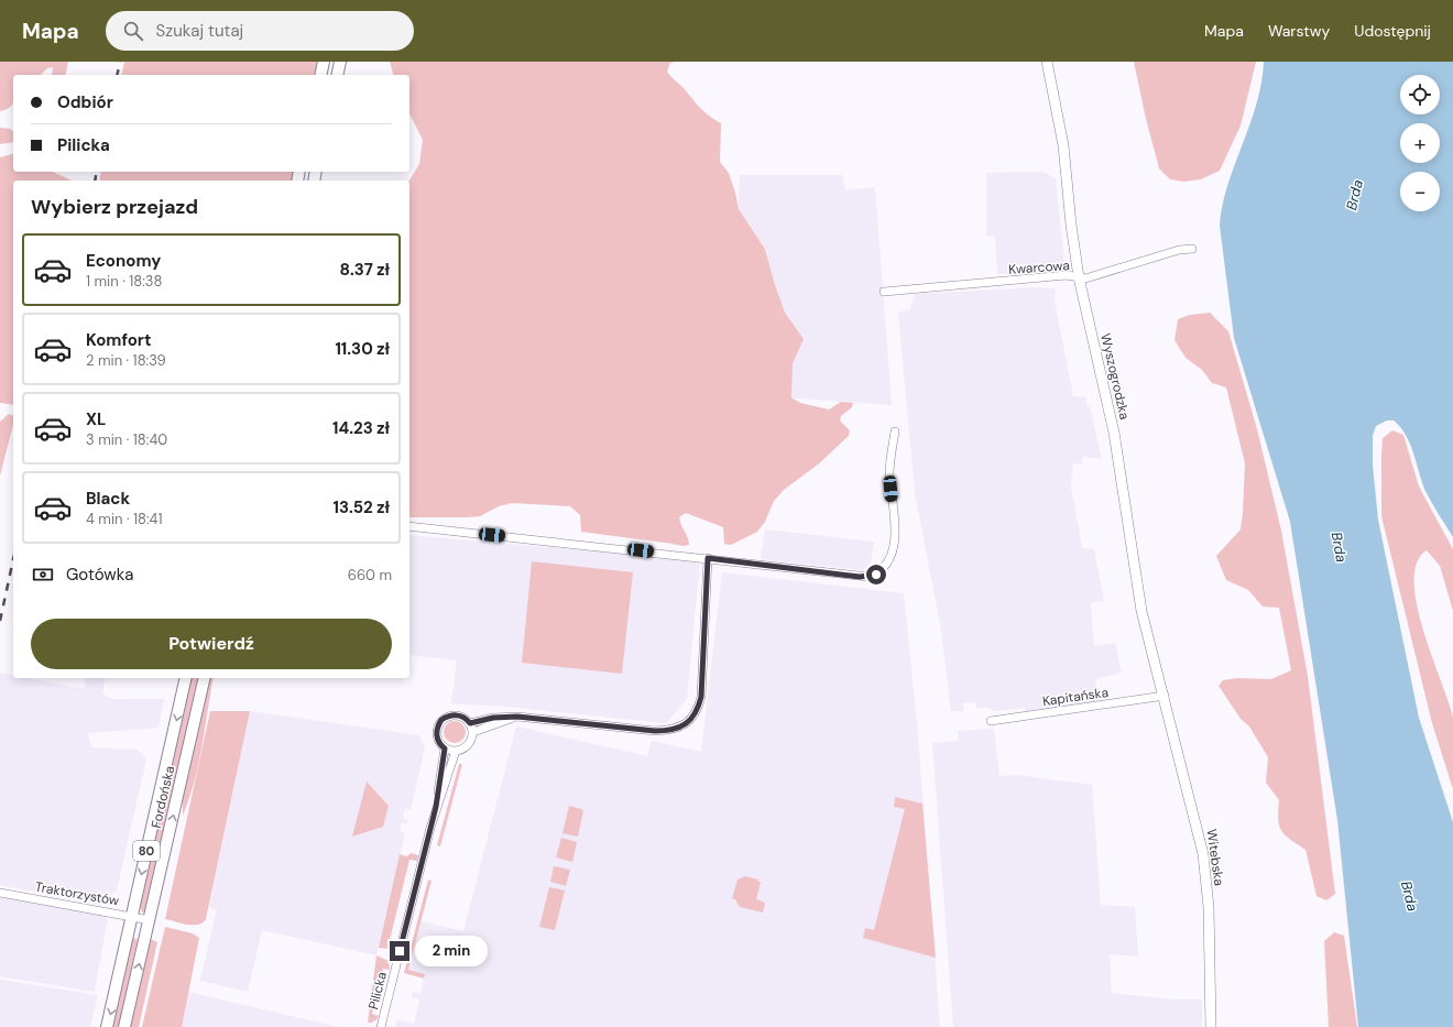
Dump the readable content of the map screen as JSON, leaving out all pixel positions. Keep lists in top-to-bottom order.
{
  "streets": {
    "main road": ["Fordońska", "80"],
    "street": [
      "Kwarcowa",
      "Wyszogrodzka",
      "Kapitańska",
      "Witebska",
      "Traktorzystów",
      "Pilicka"
    ]
  },
  "crossings": [
    ["Kwarcowa", "Wyszogrodzka"],
    ["Wyszogrodzka", "Kapitańska"],
    ["Wyszogrodzka", "Witebska"],
    ["Kapitańska", "Witebska"],
    ["Fordońska", "Traktorzystów"]
  ],
  "water": ["Brda"],
  "page": {
    "header": "Mapa",
    "search": "Szukaj tutaj",
    "nav": ["Mapa", "Warstwy", "Udostępnij"],
    "map_buttons": ["+", "−"],
    "banner": ["Odbiór", "Pilicka"],
    "heading": "Wybierz przejazd",
    "list": [
      {
        "name": "Economy",
        "note": "1 min · 18:38",
        "value": "8.37 zł"
      },
      {
        "name": "Komfort",
        "note": "2 min · 18:39",
        "value": "11.30 zł"
      },
      {
        "name": "XL",
        "note": "3 min · 18:40",
        "value": "14.23 zł"
      },
      {
        "name": "Black",
        "note": "4 min · 18:41",
        "value": "13.52 zł"
      }
    ],
    "pay": ["Gotówka", "660 m"],
    "buttons": "Potwierdź",
    "bubble": "2 min"
  }
}
